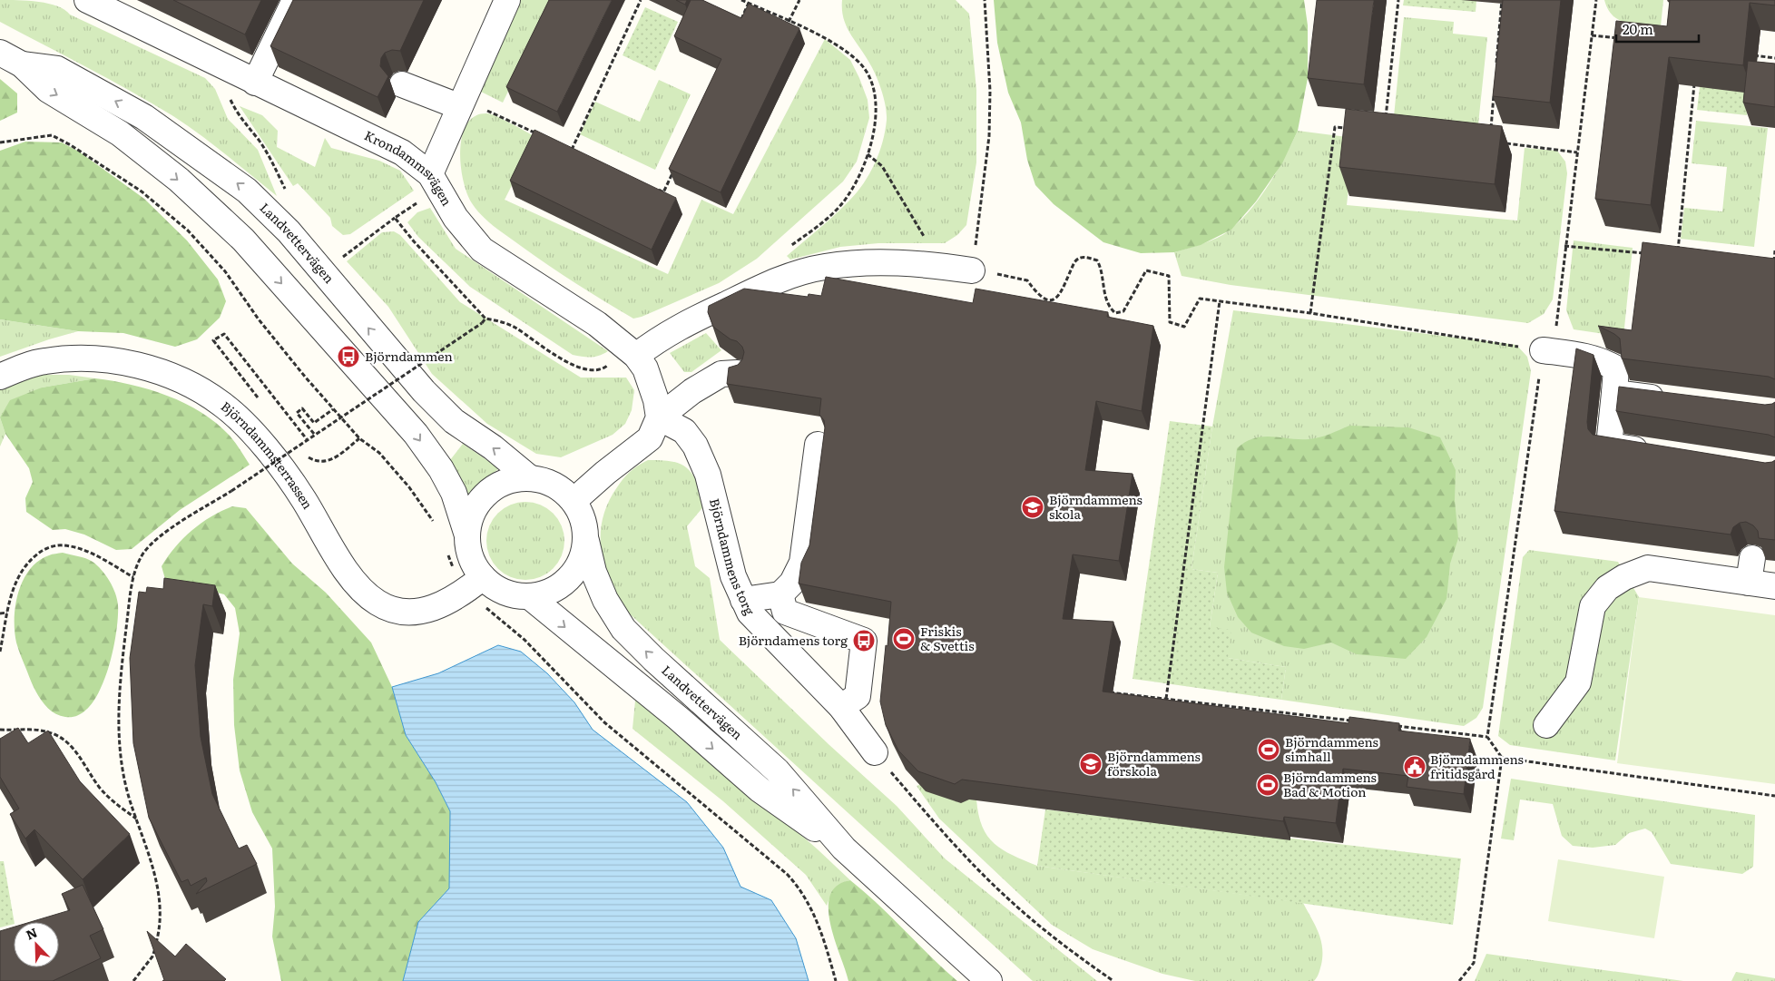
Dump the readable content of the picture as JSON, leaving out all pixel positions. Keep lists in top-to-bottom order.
{
  "streets": {
    "street": [
      "Krondammsvägen",
      "Landvettervägen",
      "Björndammsterrassen",
      "Björndammens torg"
    ]
  },
  "crossings": [
    ["Krondammsvägen", "Björndammens torg"],
    ["Landvettervägen", "Björndammsterrassen"]
  ],
  "places": {
    "bus stop": ["Björndammen", "Björndamens torg"],
    "school or university": ["Björndammens skola", "Björndammens förskola"],
    "sports": ["Friskis & Svettis", "Björndammens simhall", "Björndammens Bad & Motion"],
    "public building": ["Björndammens fritidsgård"]
  },
  "scale_bar": "20 m",
  "north": "top left"
}
